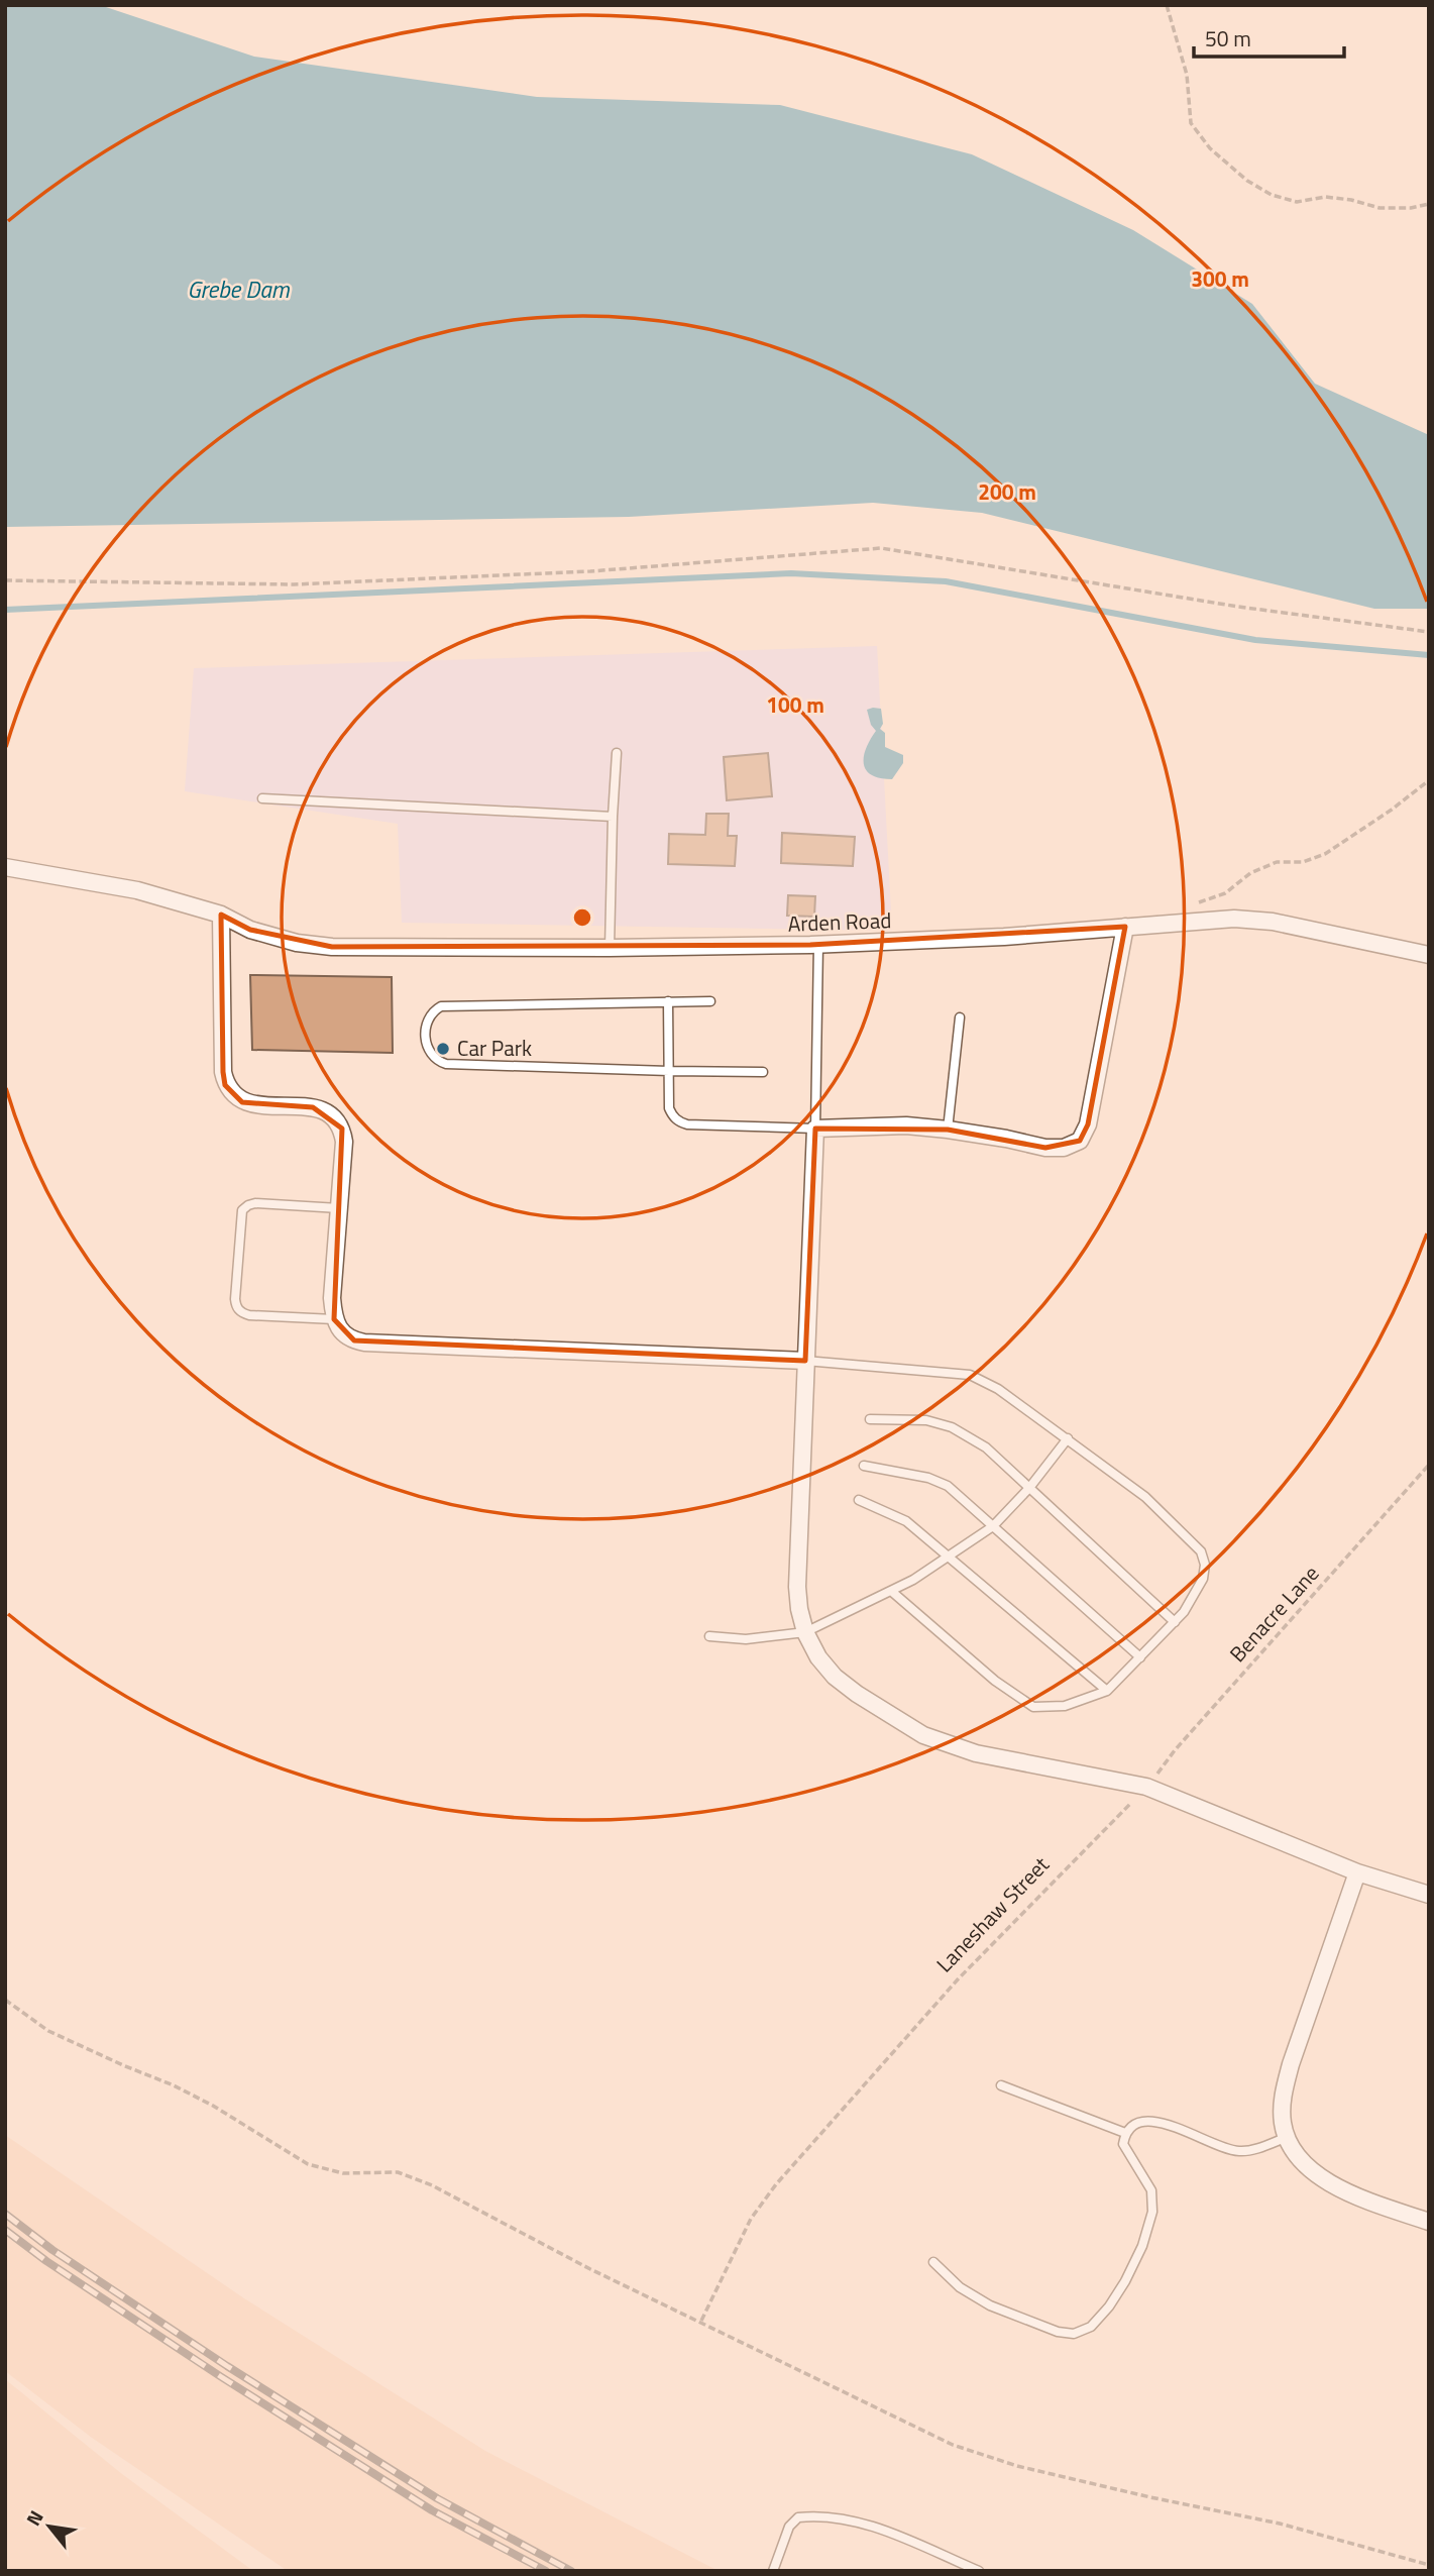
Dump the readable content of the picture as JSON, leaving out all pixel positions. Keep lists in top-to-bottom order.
{
  "streets": {
    "street": ["Arden Road"],
    "path": ["Benacre Lane", "Laneshaw Street"]
  },
  "crossings": [
    ["Benacre Lane", "Laneshaw Street"]
  ],
  "water": ["Grebe Dam"],
  "places": ["Car Park"],
  "scale_bar": "50 m",
  "north": "top left",
  "rings": ["300 m", "200 m", "100 m"]
}
